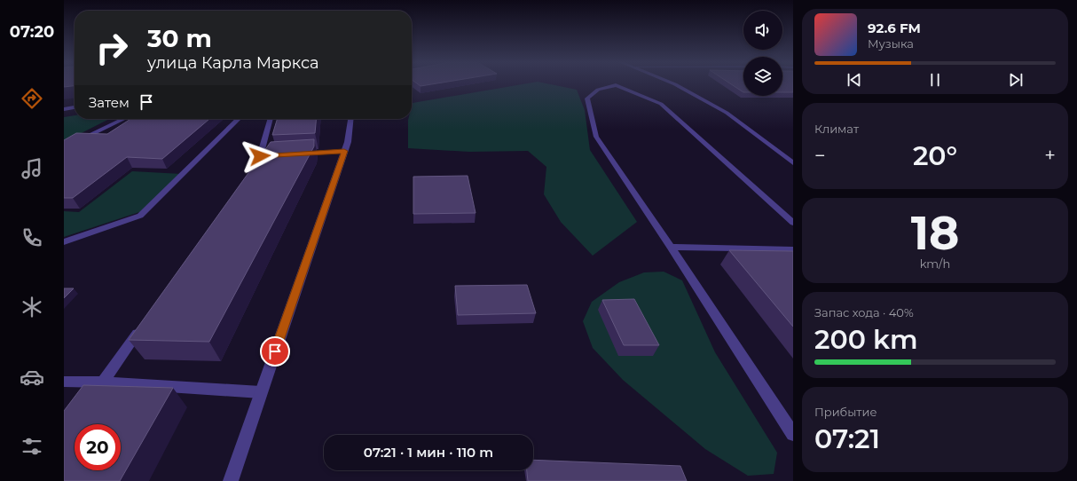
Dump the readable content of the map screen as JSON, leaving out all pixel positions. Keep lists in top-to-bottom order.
{
  "page": {
    "tabs": "07:20",
    "turn": ["30 m", "улица Карла Маркса"],
    "song": ["92.6 FM", "Музыка"],
    "then": "Затем",
    "tile": [
      "Климат",
      ["18", "km/h"],
      ["Запас хода · 40%", "200 km"],
      ["Прибытие", "07:21"]
    ],
    "heat": ["−", "20°", "+"],
    "limit": "20",
    "trip": "07:21 · 1 мин · 110 m"
  }
}
